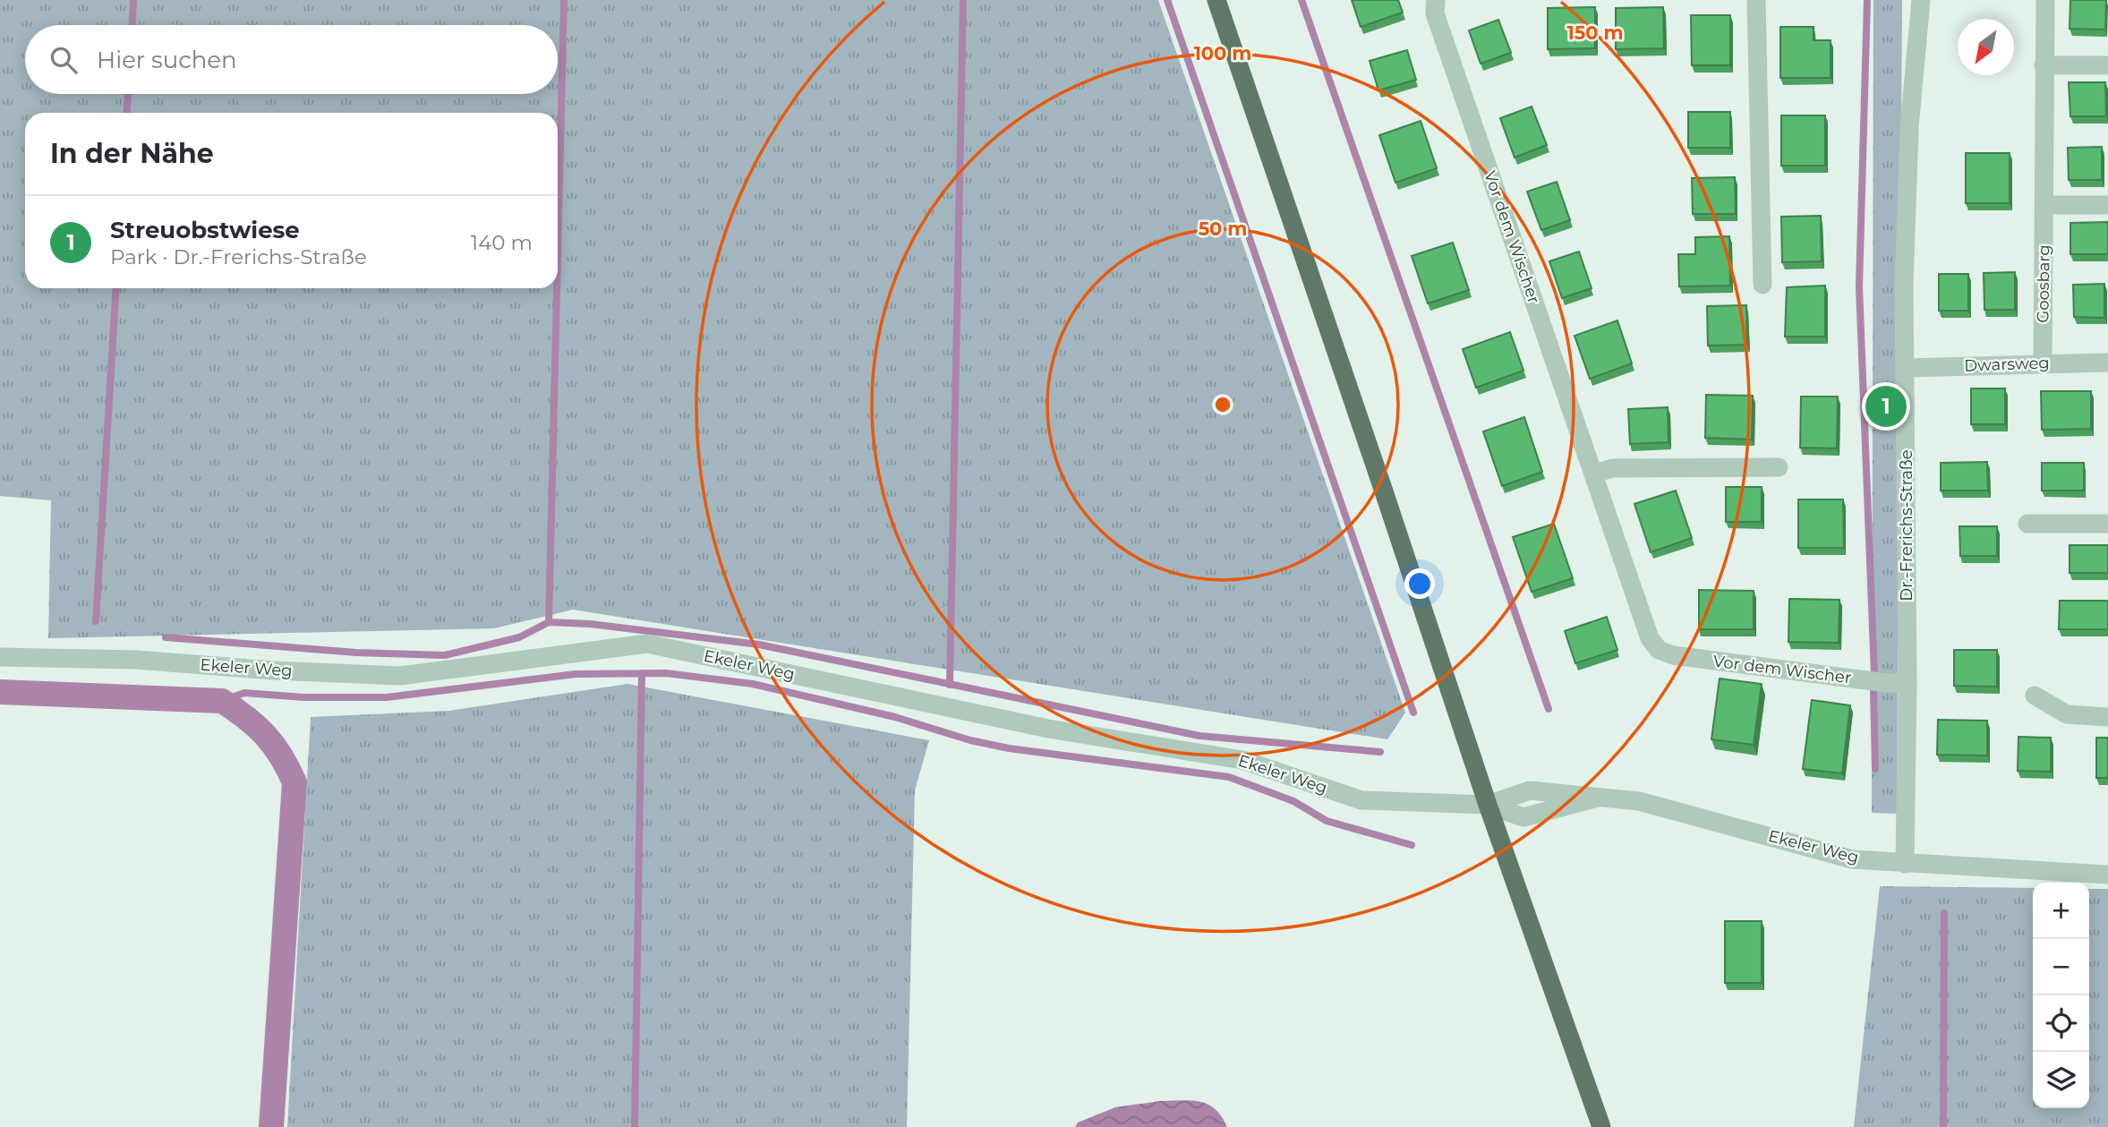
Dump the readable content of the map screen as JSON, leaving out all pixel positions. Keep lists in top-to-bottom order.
{
  "streets": {
    "street": [
      "Vor dem Wischer",
      "Goosbarg",
      "Dwarsweg",
      "Dr.-Frerichs-Straße",
      "Ekeler Weg"
    ]
  },
  "crossings": [
    ["Vor dem Wischer", "Dr.-Frerichs-Straße"],
    ["Goosbarg", "Dwarsweg"],
    ["Dwarsweg", "Dr.-Frerichs-Straße"],
    ["Dr.-Frerichs-Straße", "Ekeler Weg"]
  ],
  "north": "bottom left",
  "page": {
    "search": "Hier suchen",
    "heading": "In der Nähe",
    "list": [
      {
        "mark": "1",
        "name": "Streuobstwiese",
        "note": "Park · Dr.-Frerichs-Straße",
        "value": "140 m"
      }
    ],
    "pins": "1",
    "map_buttons": ["+", "−"]
  },
  "rings": ["150 m", "100 m", "50 m"]
}
